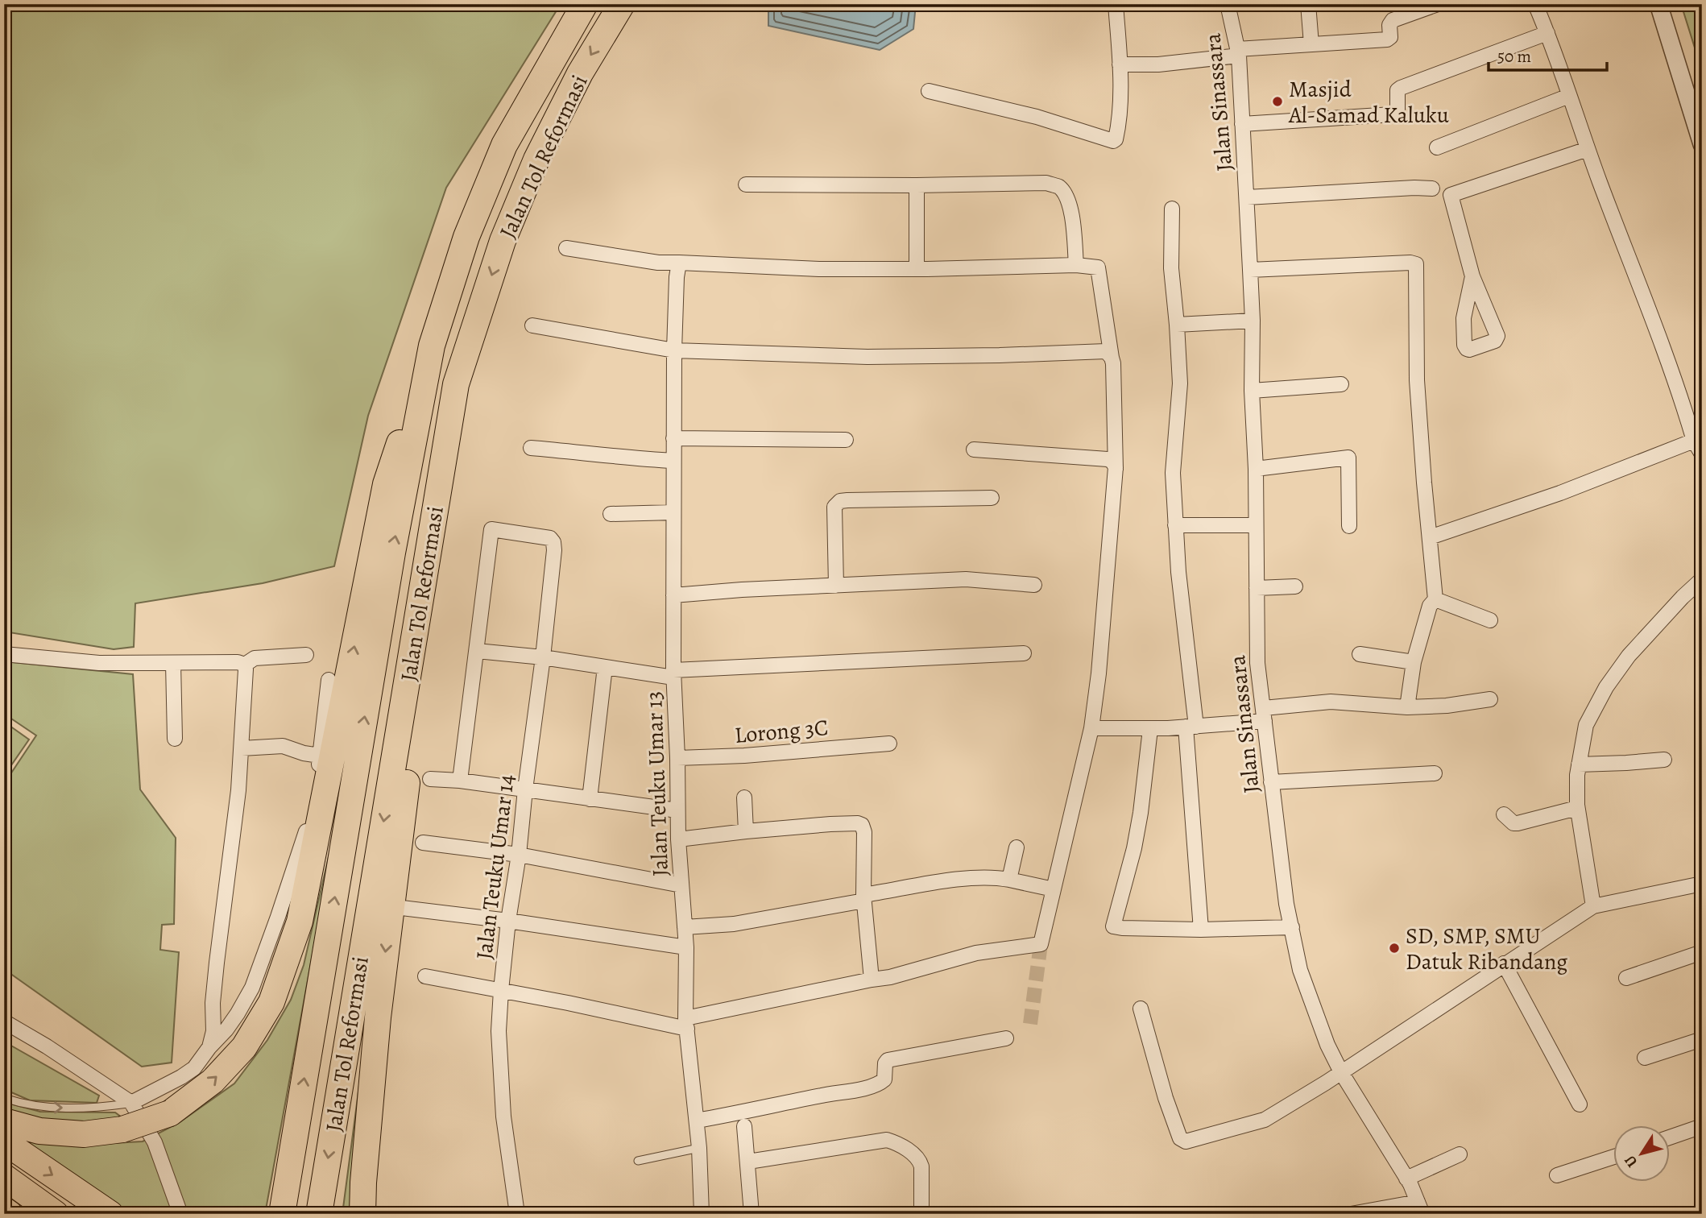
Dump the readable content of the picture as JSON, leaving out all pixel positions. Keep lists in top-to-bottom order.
{
  "streets": {
    "highway": ["Jalan Tol Reformasi"],
    "street": [
      "Jalan Sinassara",
      "Lorong 3C",
      "Jalan Teuku Umar 13",
      "Jalan Teuku Umar 14"
    ]
  },
  "crossings": [
    ["Lorong 3C", "Jalan Teuku Umar 13"]
  ],
  "places": ["Masjid Al-Samad Kaluku", "SD, SMP, SMU Datuk Ribandang"],
  "scale_bar": "50 m",
  "north": "bottom left"
}
